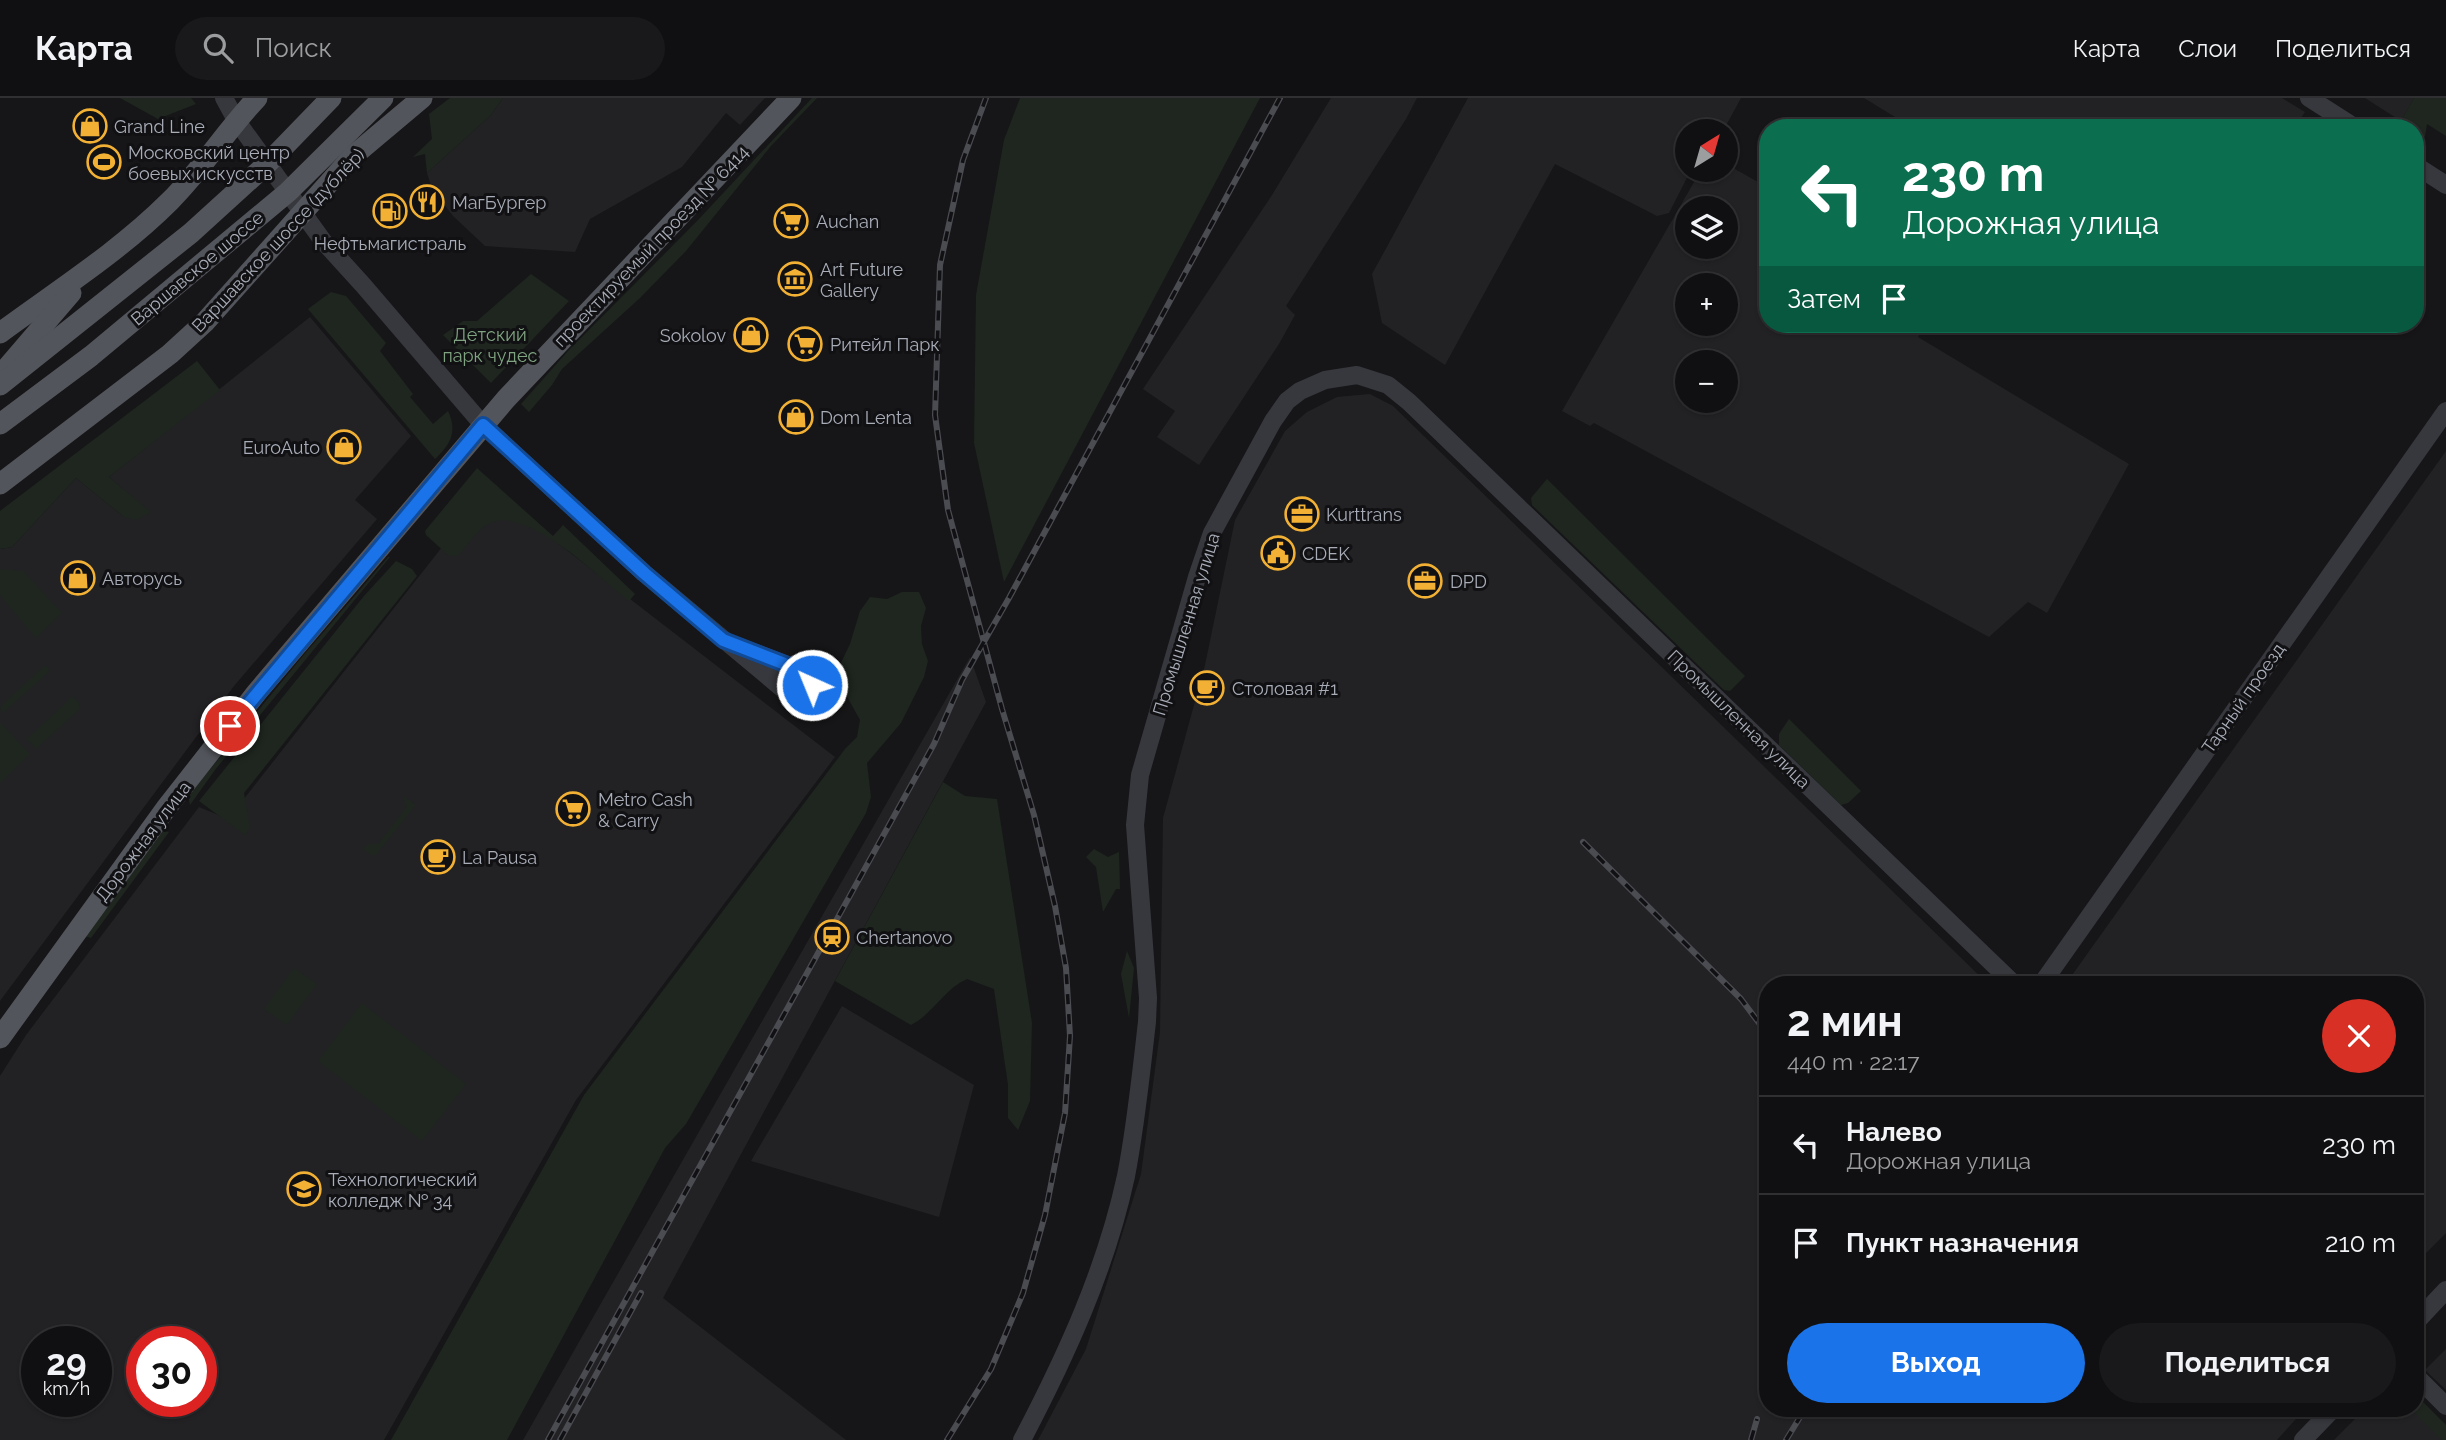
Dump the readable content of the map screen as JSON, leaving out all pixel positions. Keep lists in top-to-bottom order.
{
  "streets": {
    "main road": [
      "Варшавское шоссе (дублёр)",
      "проектируемый проезд № 6414",
      "Варшавское шоссе",
      "Дорожная улица"
    ],
    "street": ["Промышленная улица", "Тарный проезд"]
  },
  "crossings": [
    ["проектируемый проезд № 6414", "Дорожная улица"]
  ],
  "parks": ["Детский парк чудес"],
  "places": {
    "shop": [
      "Grand Line",
      "Sokolov",
      "Dom Lenta",
      "EuroAuto",
      "Авторусь"
    ],
    "sports": ["Московский центр боевых искусств"],
    "restaurant": ["МагБургер"],
    "fuel station": ["Нефтьмагистраль"],
    "supermarket": ["Auchan", "Ритейл Парк", "Metro Cash & Carry"],
    "museum": ["Art Future Gallery"],
    "office": ["Kurttrans", "DPD"],
    "public building": ["CDEK"],
    "cafe": ["Столовая #1", "La Pausa"],
    "station": ["Chertanovo"],
    "school or university": ["Технологический колледж № 34"]
  },
  "north": "top right",
  "page": {
    "header": "Карта",
    "search": "Поиск",
    "nav": ["Карта", "Слои", "Поделиться"],
    "map_buttons": ["+", "−"],
    "turn": ["230 m", "Дорожная улица"],
    "then": "Затем",
    "heading": ["2 мин", "440 m · 22:17"],
    "list": [
      {
        "name": "Налево",
        "note": "Дорожная улица",
        "value": "230 m"
      },
      {
        "name": "Пункт назначения",
        "value": "210 m"
      }
    ],
    "buttons": ["Выход", "Поделиться"],
    "speed": "29 km/h",
    "limit": "30"
  }
}
